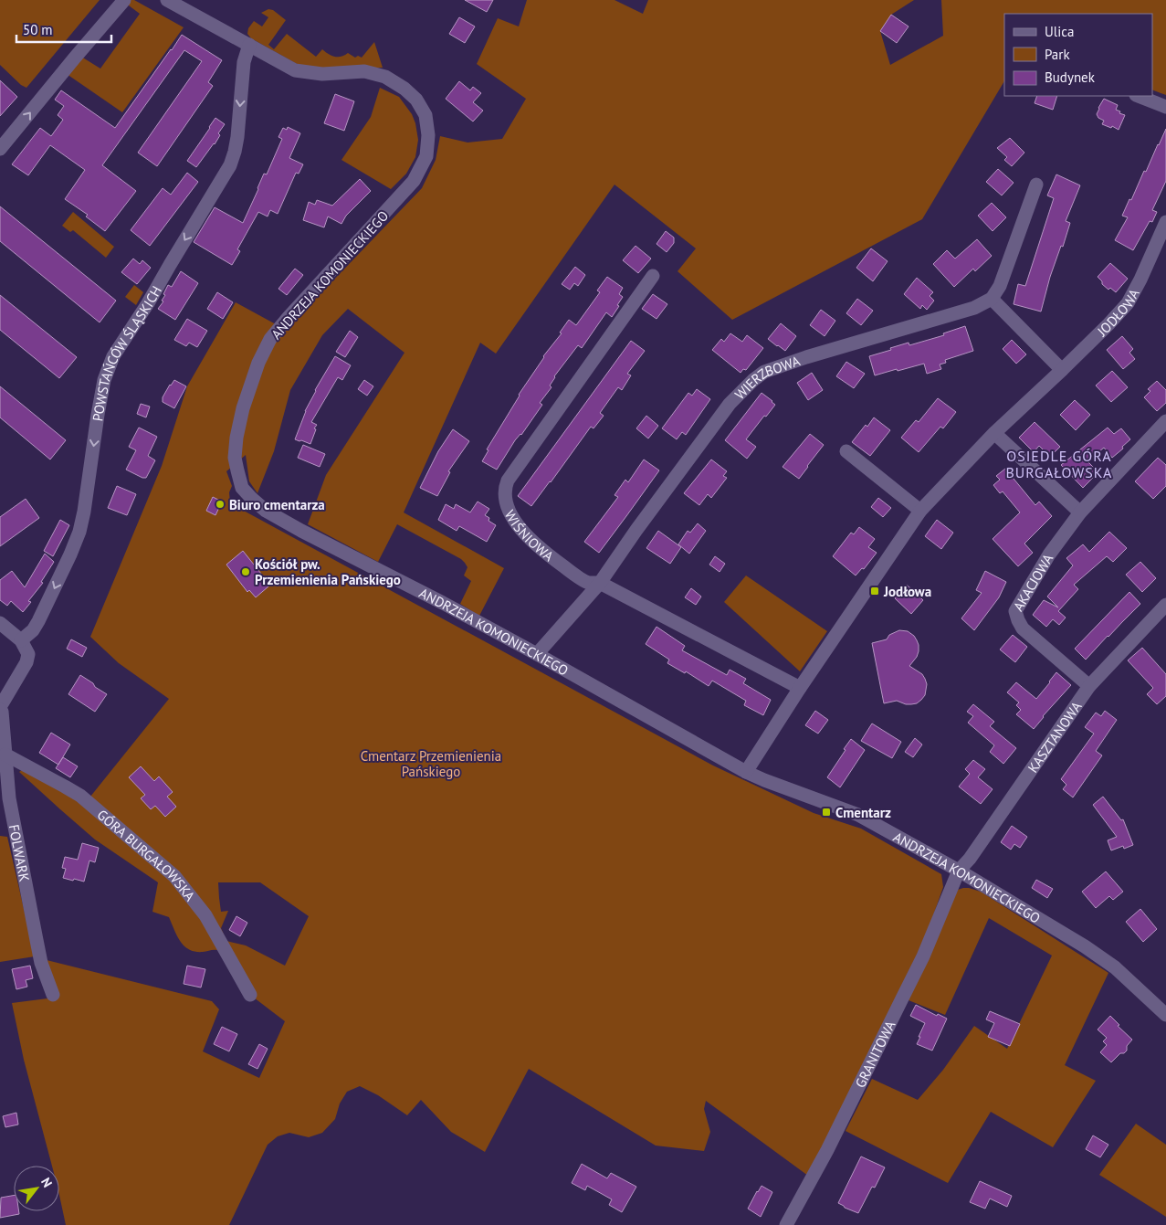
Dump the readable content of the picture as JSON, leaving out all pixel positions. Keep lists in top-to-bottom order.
{
  "streets": {
    "street": [
      "ANDRZEJA KOMONIECKIEGO",
      "JODŁOWA",
      "POWSTAŃCÓW ŚLĄSKICH",
      "WIERZBOWA",
      "WIŚNIOWA",
      "AKACJOWA",
      "KASZTANOWA",
      "FOLWARK",
      "GÓRA BURGAŁOWSKA",
      "GRANITOWA"
    ]
  },
  "crossings": [
    ["ANDRZEJA KOMONIECKIEGO", "JODŁOWA"],
    ["ANDRZEJA KOMONIECKIEGO", "POWSTAŃCÓW ŚLĄSKICH"],
    ["ANDRZEJA KOMONIECKIEGO", "WIERZBOWA"],
    ["ANDRZEJA KOMONIECKIEGO", "KASZTANOWA"],
    ["ANDRZEJA KOMONIECKIEGO", "GRANITOWA"],
    ["JODŁOWA", "WIŚNIOWA"],
    ["POWSTAŃCÓW ŚLĄSKICH", "FOLWARK"],
    ["WIERZBOWA", "WIŚNIOWA"],
    ["AKACJOWA", "KASZTANOWA"],
    ["KASZTANOWA", "GRANITOWA"],
    ["FOLWARK", "GÓRA BURGAŁOWSKA"]
  ],
  "one_way": ["POWSTAŃCÓW ŚLĄSKICH"],
  "districts": ["OSIEDLE GÓRA BURGAŁOWSKA"],
  "parks": ["Cmentarz Przemienienia Pańskiego"],
  "places": {
    "other": ["Biuro cmentarza", "Kościół pw. Przemienienia Pańskiego"],
    "transit": ["Jodłowa", "Cmentarz"]
  },
  "legend": ["Ulica", "Park", "Budynek"],
  "scale_bar": "50 m",
  "north": "top right"
}
